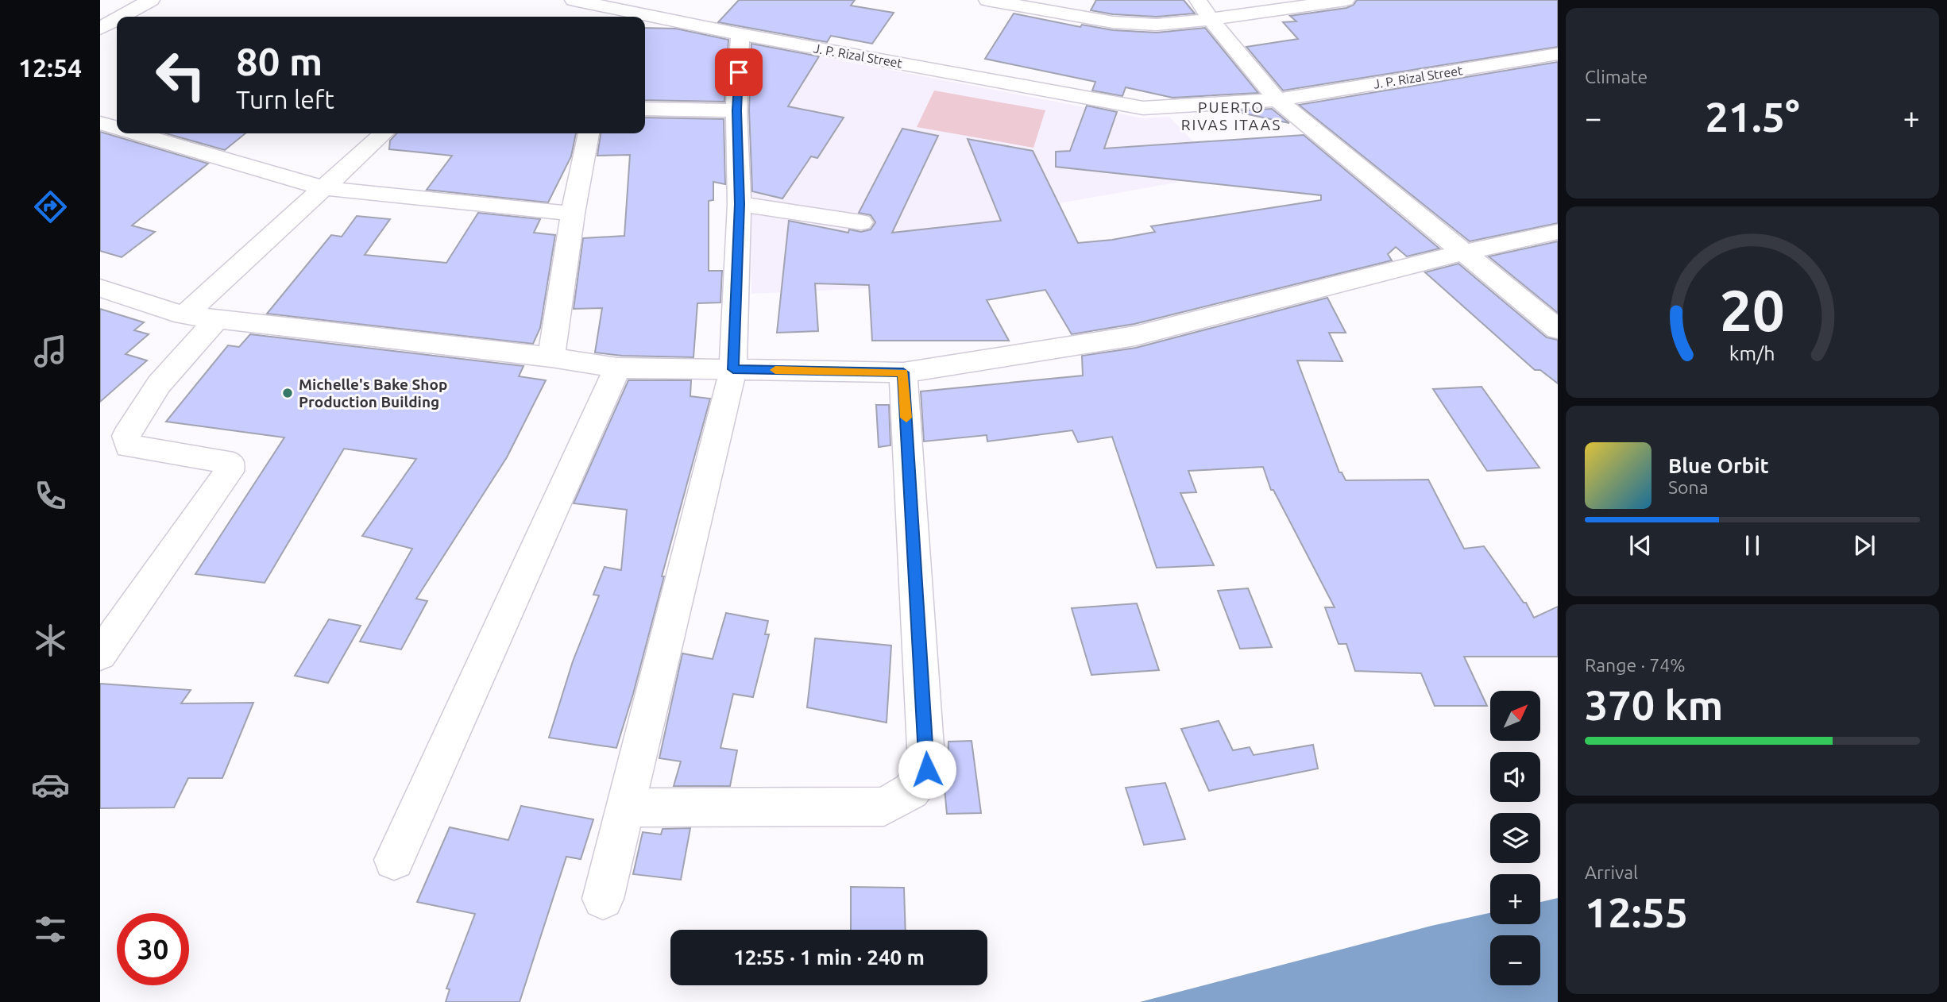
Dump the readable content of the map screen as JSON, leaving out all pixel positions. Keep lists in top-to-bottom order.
{
  "streets": {
    "street": ["J. P. Rizal Street"]
  },
  "districts": ["PUERTO RIVAS ITAAS"],
  "places": ["Michelle's Bake Shop Production Building"],
  "north": "top right",
  "page": {
    "tabs": "12:54",
    "tile": [
      "Climate",
      ["Range · 74%", "370 km"],
      ["Arrival", "12:55"]
    ],
    "turn": ["80 m", "Turn left"],
    "heat": ["−", "21.5°", "+"],
    "song": ["Blue Orbit", "Sona"],
    "map_buttons": ["+", "−"],
    "limit": "30",
    "trip": "12:55 · 1 min · 240 m",
    "gauge": ["20", "km/h"]
  }
}
